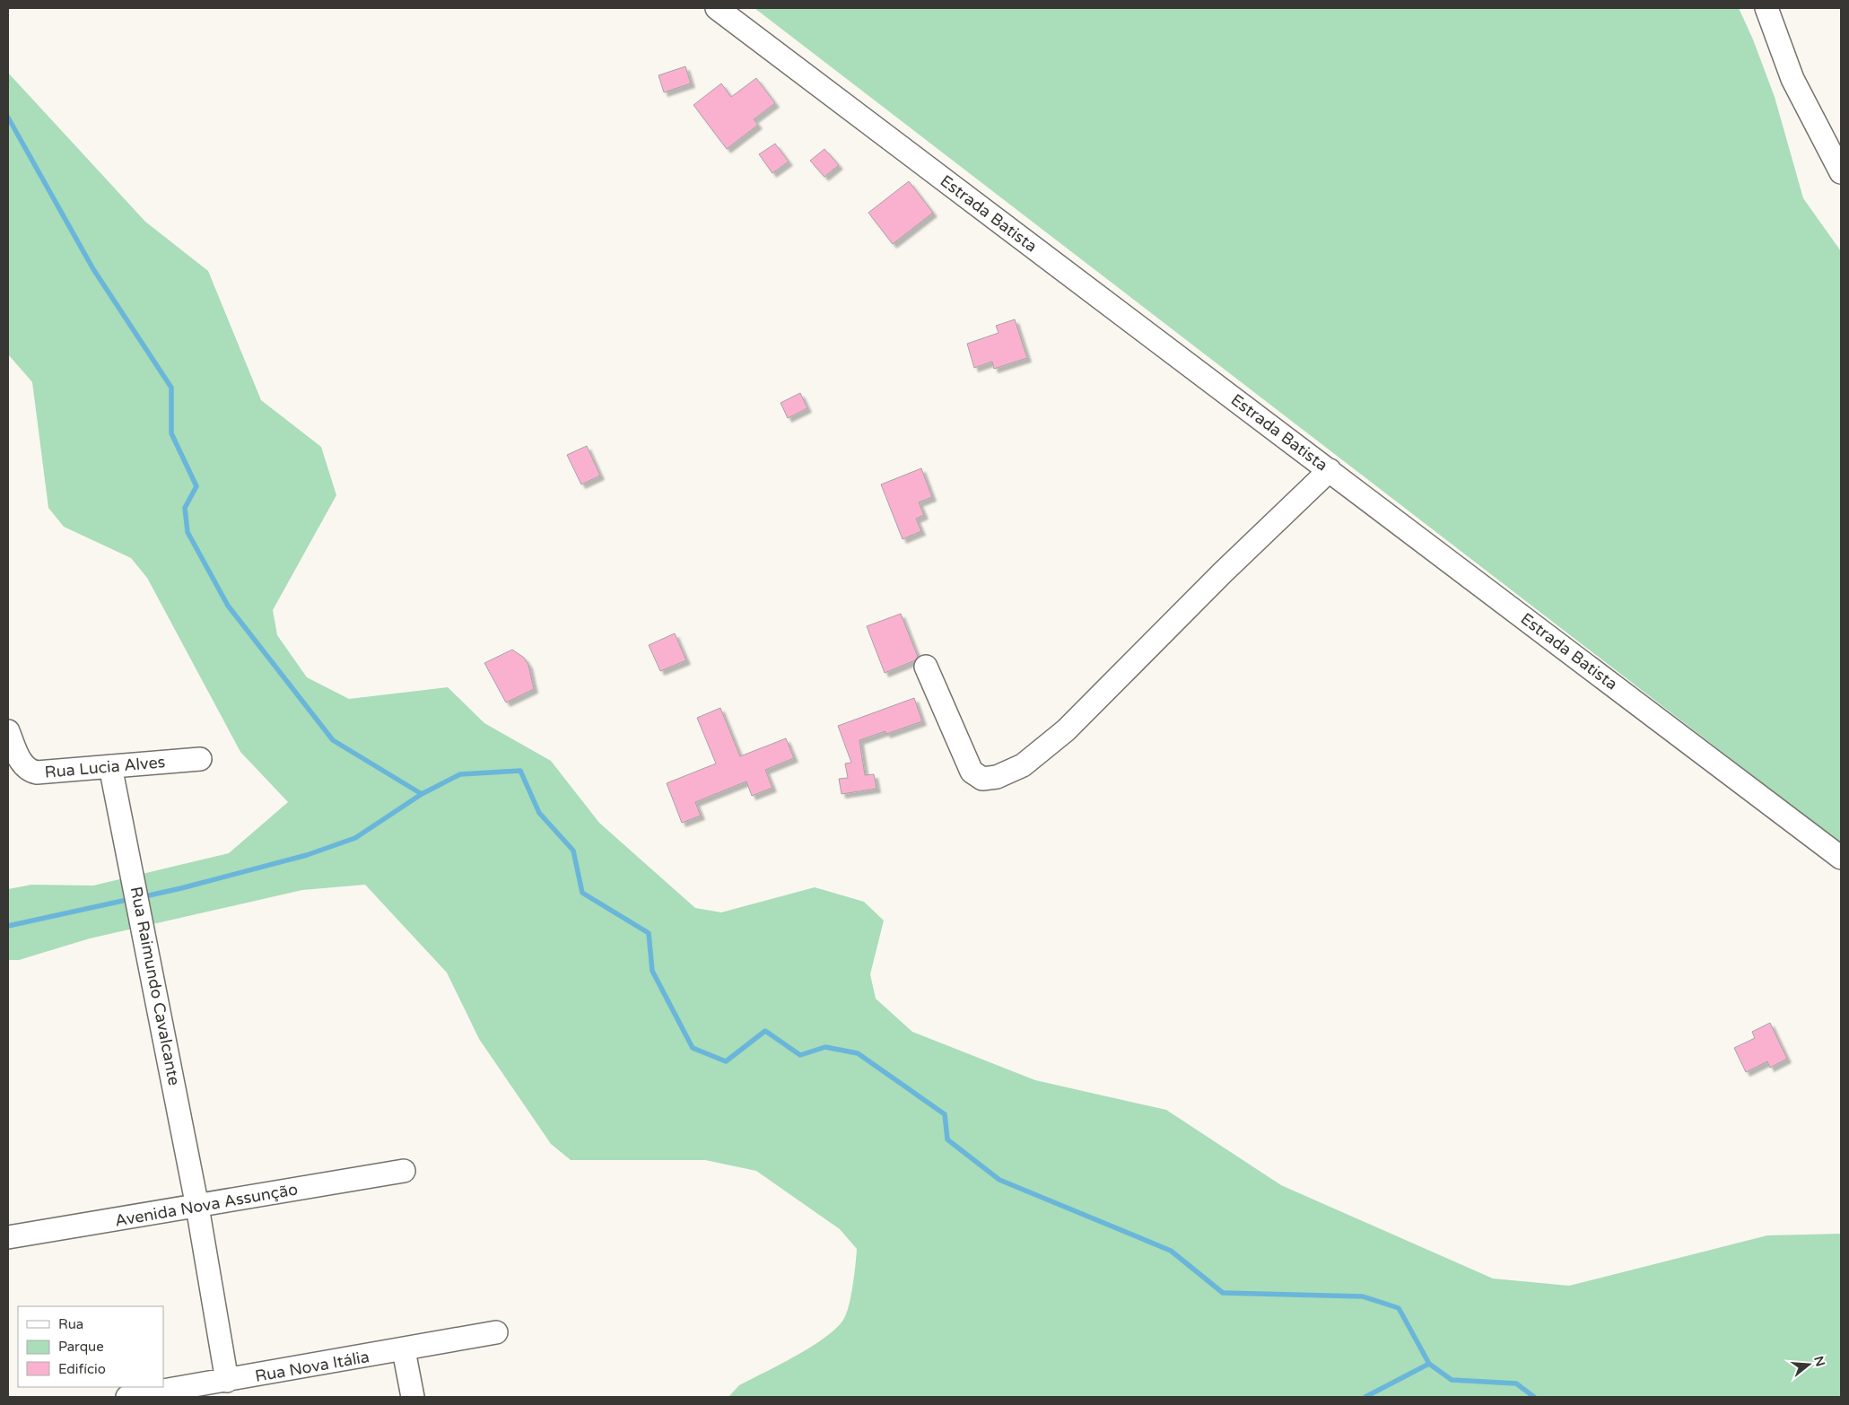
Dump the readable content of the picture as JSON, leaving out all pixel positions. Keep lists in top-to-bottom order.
{
  "streets": {
    "street": [
      "Estrada Batista",
      "Rua Lucia Alves",
      "Rua Raimundo Cavalcante",
      "Avenida Nova Assunção",
      "Rua Nova Itália"
    ]
  },
  "crossings": [
    ["Rua Lucia Alves", "Rua Raimundo Cavalcante"],
    ["Rua Raimundo Cavalcante", "Avenida Nova Assunção"],
    ["Rua Raimundo Cavalcante", "Rua Nova Itália"]
  ],
  "legend": ["Rua", "Parque", "Edifício"],
  "north": "right"
}
